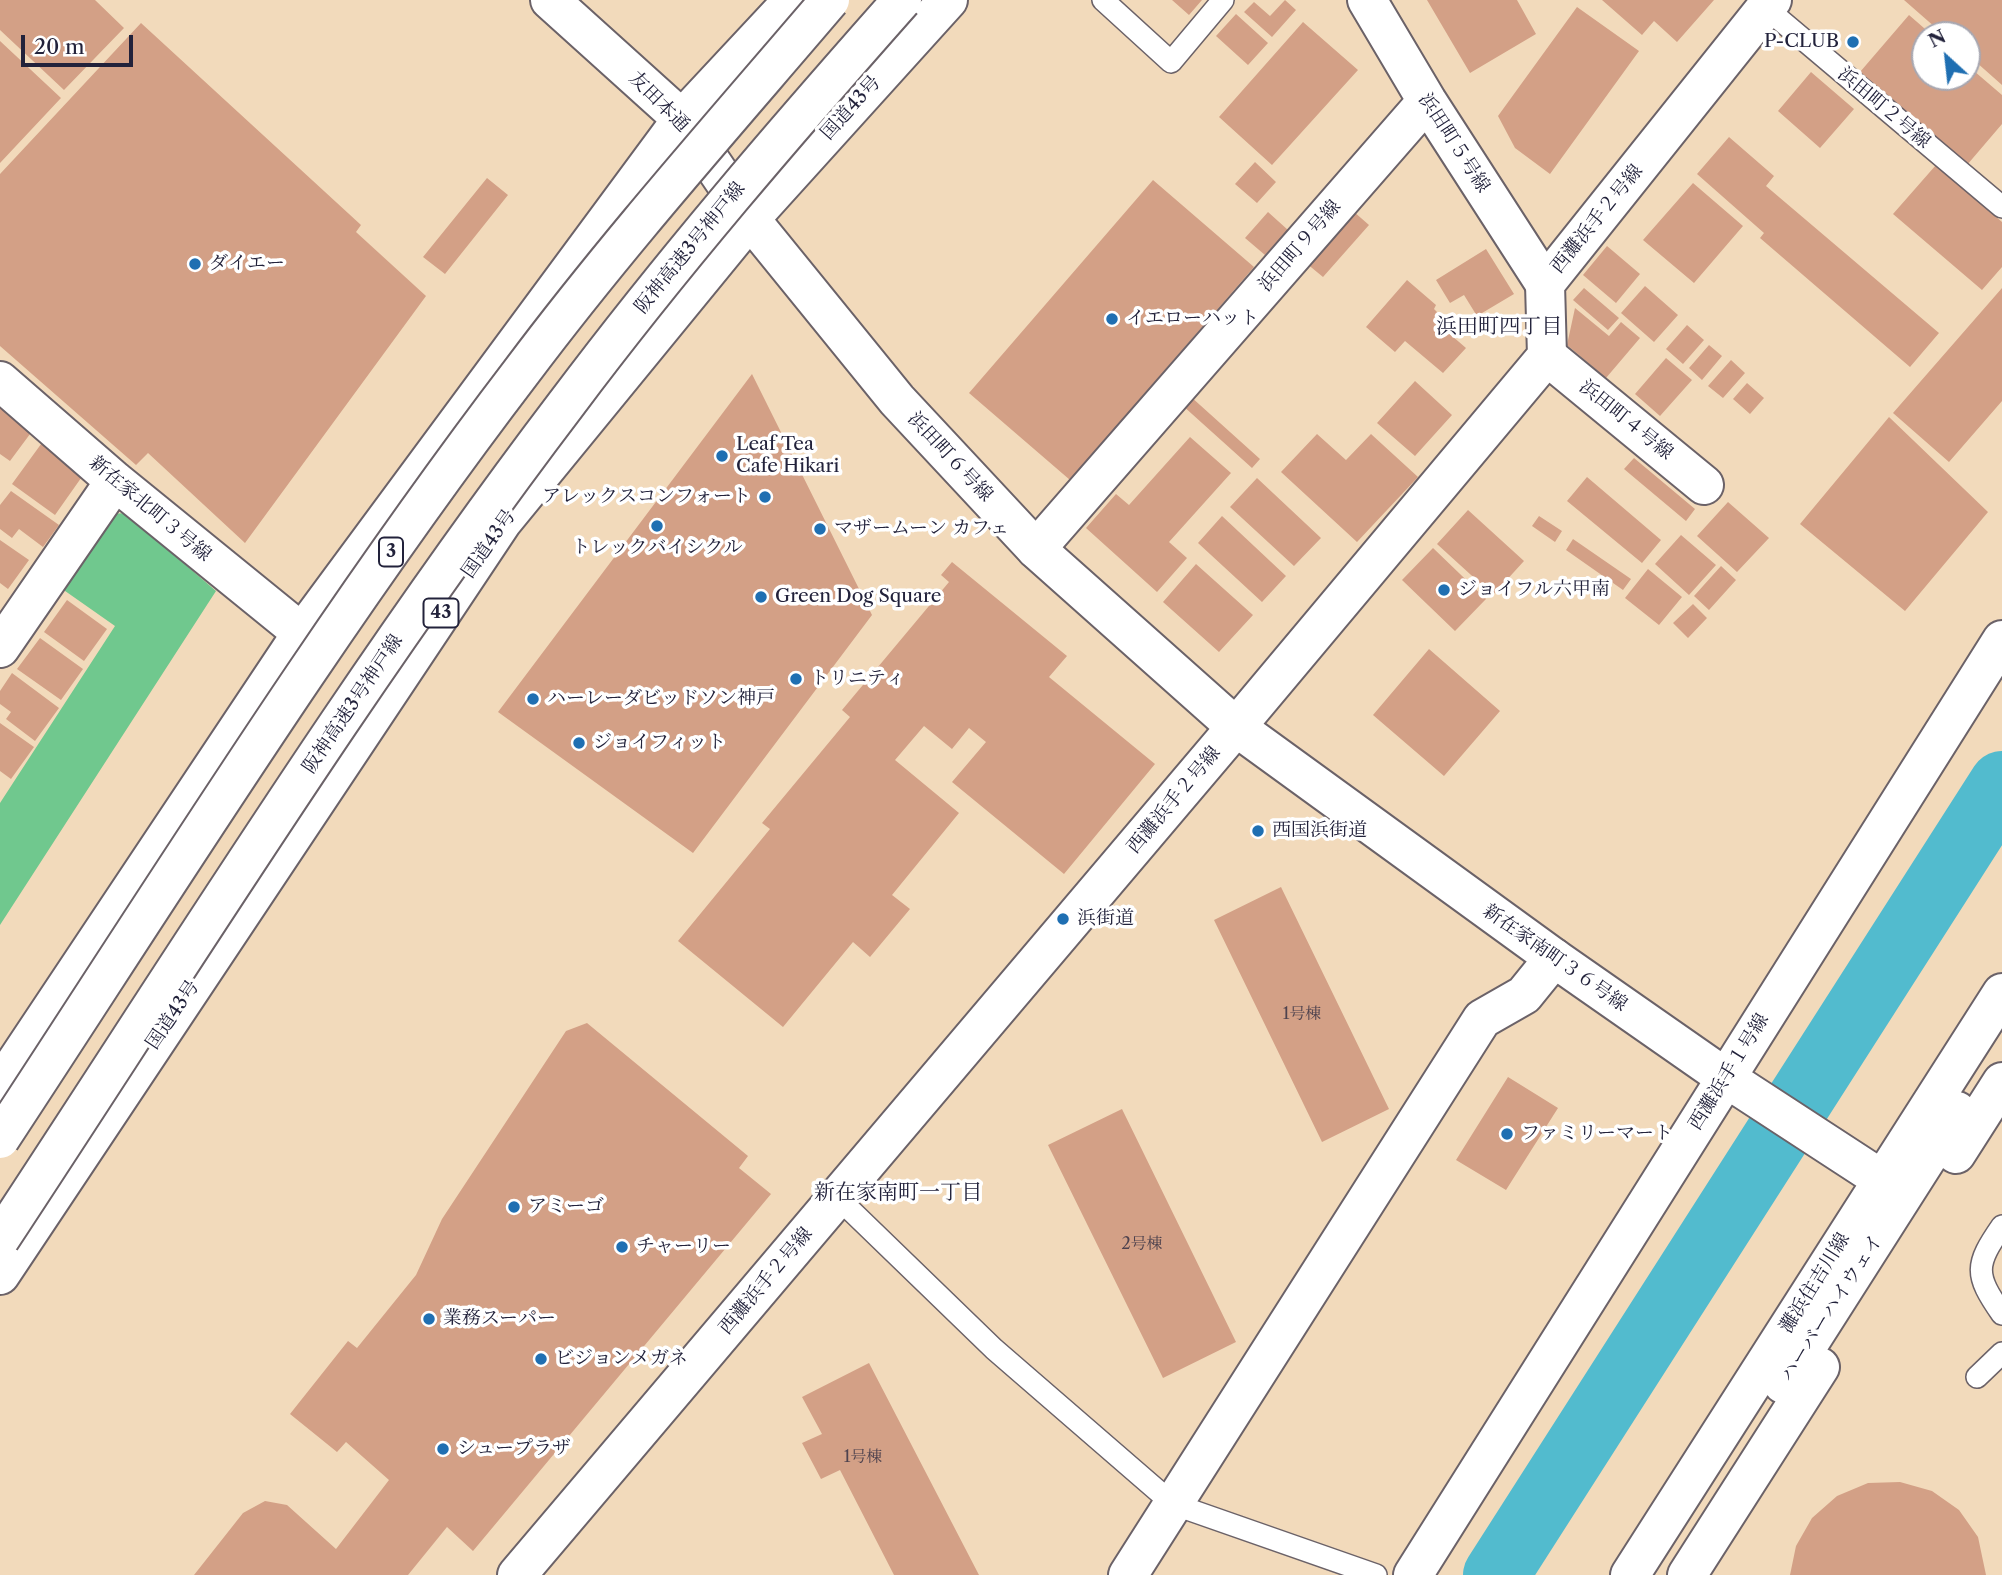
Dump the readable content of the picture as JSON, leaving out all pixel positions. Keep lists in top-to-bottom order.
{
  "streets": {
    "main road": [
      "友田本通",
      "国道43号",
      "浜田町５号線",
      "西灘浜手２号線",
      "浜田町９号線",
      "阪神高速3号神戸線",
      "浜田町４号線",
      "浜田町６号線",
      "新在家北町３号線",
      "3",
      "43",
      "新在家南町３６号線",
      "西灘浜手１号線",
      "灘浜住吉川線",
      "ハーバーハイウェイ"
    ],
    "lane": ["浜田町２号線"]
  },
  "crossings": [
    ["友田本通", "国道43号"],
    ["友田本通", "浜田町６号線"],
    ["国道43号", "浜田町６号線"],
    ["浜田町２号線", "西灘浜手２号線"],
    ["浜田町５号線", "西灘浜手２号線"],
    ["浜田町５号線", "浜田町９号線"],
    ["西灘浜手２号線", "浜田町４号線"],
    ["西灘浜手２号線", "浜田町６号線"],
    ["西灘浜手２号線", "新在家南町３６号線"],
    ["浜田町９号線", "浜田町６号線"],
    ["浜田町６号線", "新在家南町３６号線"],
    ["新在家南町３６号線", "西灘浜手１号線"],
    ["新在家南町３６号線", "灘浜住吉川線"]
  ],
  "districts": ["浜田町四丁目", "新在家南町一丁目"],
  "places": [
    "P-CLUB",
    "ダイエー",
    "イエローハット",
    "Leaf Tea Cafe Hikari",
    "アレックスコンフォート",
    "トレックバイシクル",
    "マザームーン カフェ",
    "ジョイフル六甲南",
    "Green Dog Square",
    "トリニティ",
    "ハーレーダビッドソン神戸",
    "ジョイフィット",
    "西国浜街道",
    "浜街道",
    "ファミリーマート",
    "アミーゴ",
    "チャーリー",
    "業務スーパー",
    "ビジョンメガネ",
    "シュープラザ"
  ],
  "house_numbers": ["1号棟", "2号棟", "1号棟"],
  "scale_bar": "20 m",
  "north": "top left"
}
